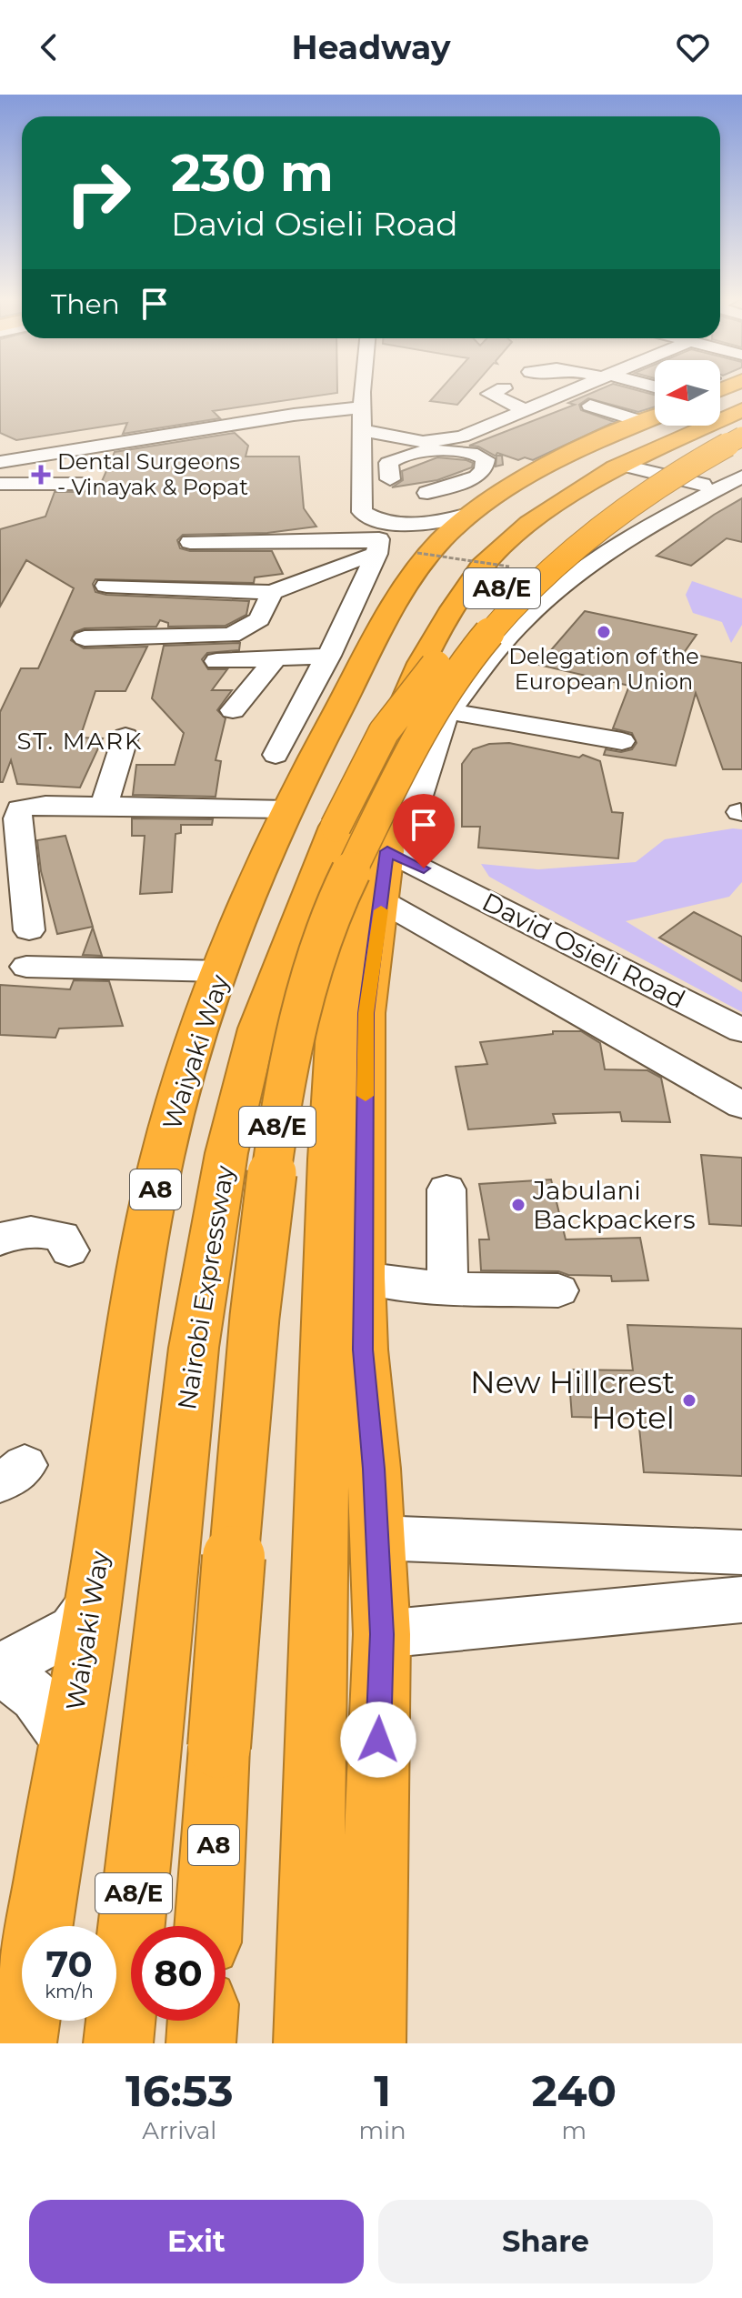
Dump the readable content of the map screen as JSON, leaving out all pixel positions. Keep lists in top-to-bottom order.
{
  "streets": {
    "highway": [
      "A8/E",
      "Waiyaki Way",
      "A8",
      "Nairobi Expressway"
    ],
    "street": ["David Osieli Road"]
  },
  "crossings": [
    ["Waiyaki Way", "Nairobi Expressway"]
  ],
  "districts": ["ST. MARK"],
  "places": {
    "health": ["Dental Surgeons - Vinayak & Popat"],
    "other": ["Delegation of the European Union", "Jabulani Backpackers", "New Hillcrest Hotel"]
  },
  "north": "left",
  "page": {
    "header": "Headway",
    "turn": ["230 m", "David Osieli Road"],
    "then": "Then",
    "speed": "70 km/h",
    "limit": "80",
    "eta": [
      "16:53",
      "Arrival",
      "1",
      "min",
      "240",
      "m"
    ],
    "buttons": ["Exit", "Share"]
  }
}
